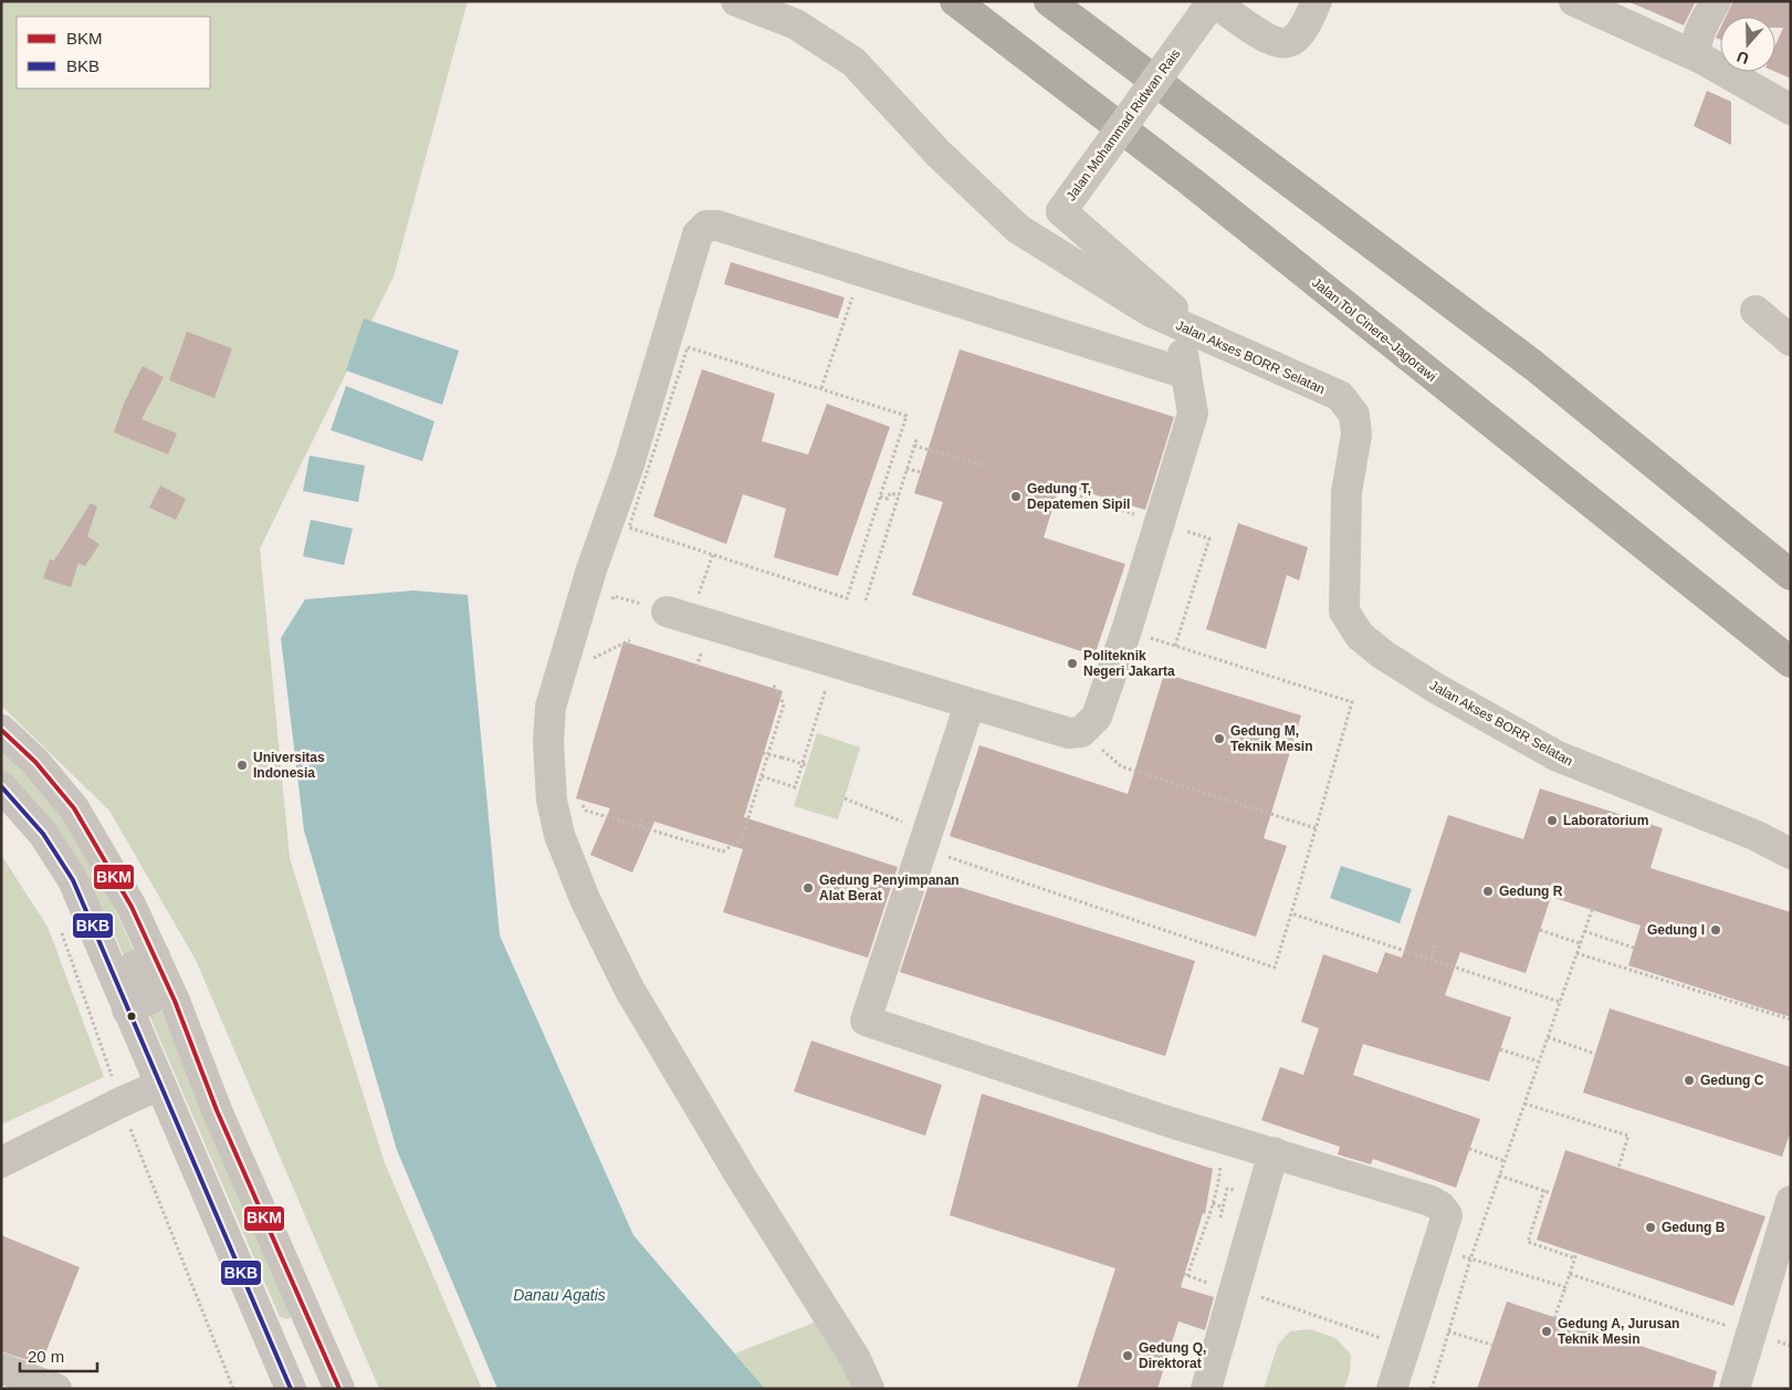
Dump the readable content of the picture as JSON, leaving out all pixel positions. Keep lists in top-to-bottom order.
{
  "streets": {
    "highway": ["Jalan Tol Cinere–Jagorawi"],
    "street": ["Jalan Mohammad Ridwan Rais", "Jalan Akses BORR Selatan"]
  },
  "crossings": [
    ["Jalan Mohammad Ridwan Rais", "Jalan Akses BORR Selatan"]
  ],
  "water": ["Danau Agatis"],
  "places": [
    "Gedung T, Depatemen Sipil",
    "Politeknik Negeri Jakarta",
    "Gedung M, Teknik Mesin",
    "Universitas Indonesia",
    "Laboratorium",
    "Gedung Penyimpanan Alat Berat",
    "Gedung R",
    "Gedung I",
    "Gedung C",
    "Gedung B",
    "Gedung A, Jurusan Teknik Mesin",
    "Gedung Q, Direktorat"
  ],
  "lines": ["transit line BKM", "transit line BKB"],
  "legend": ["BKM", "BKB"],
  "scale_bar": "20 m",
  "north": "bottom"
}
